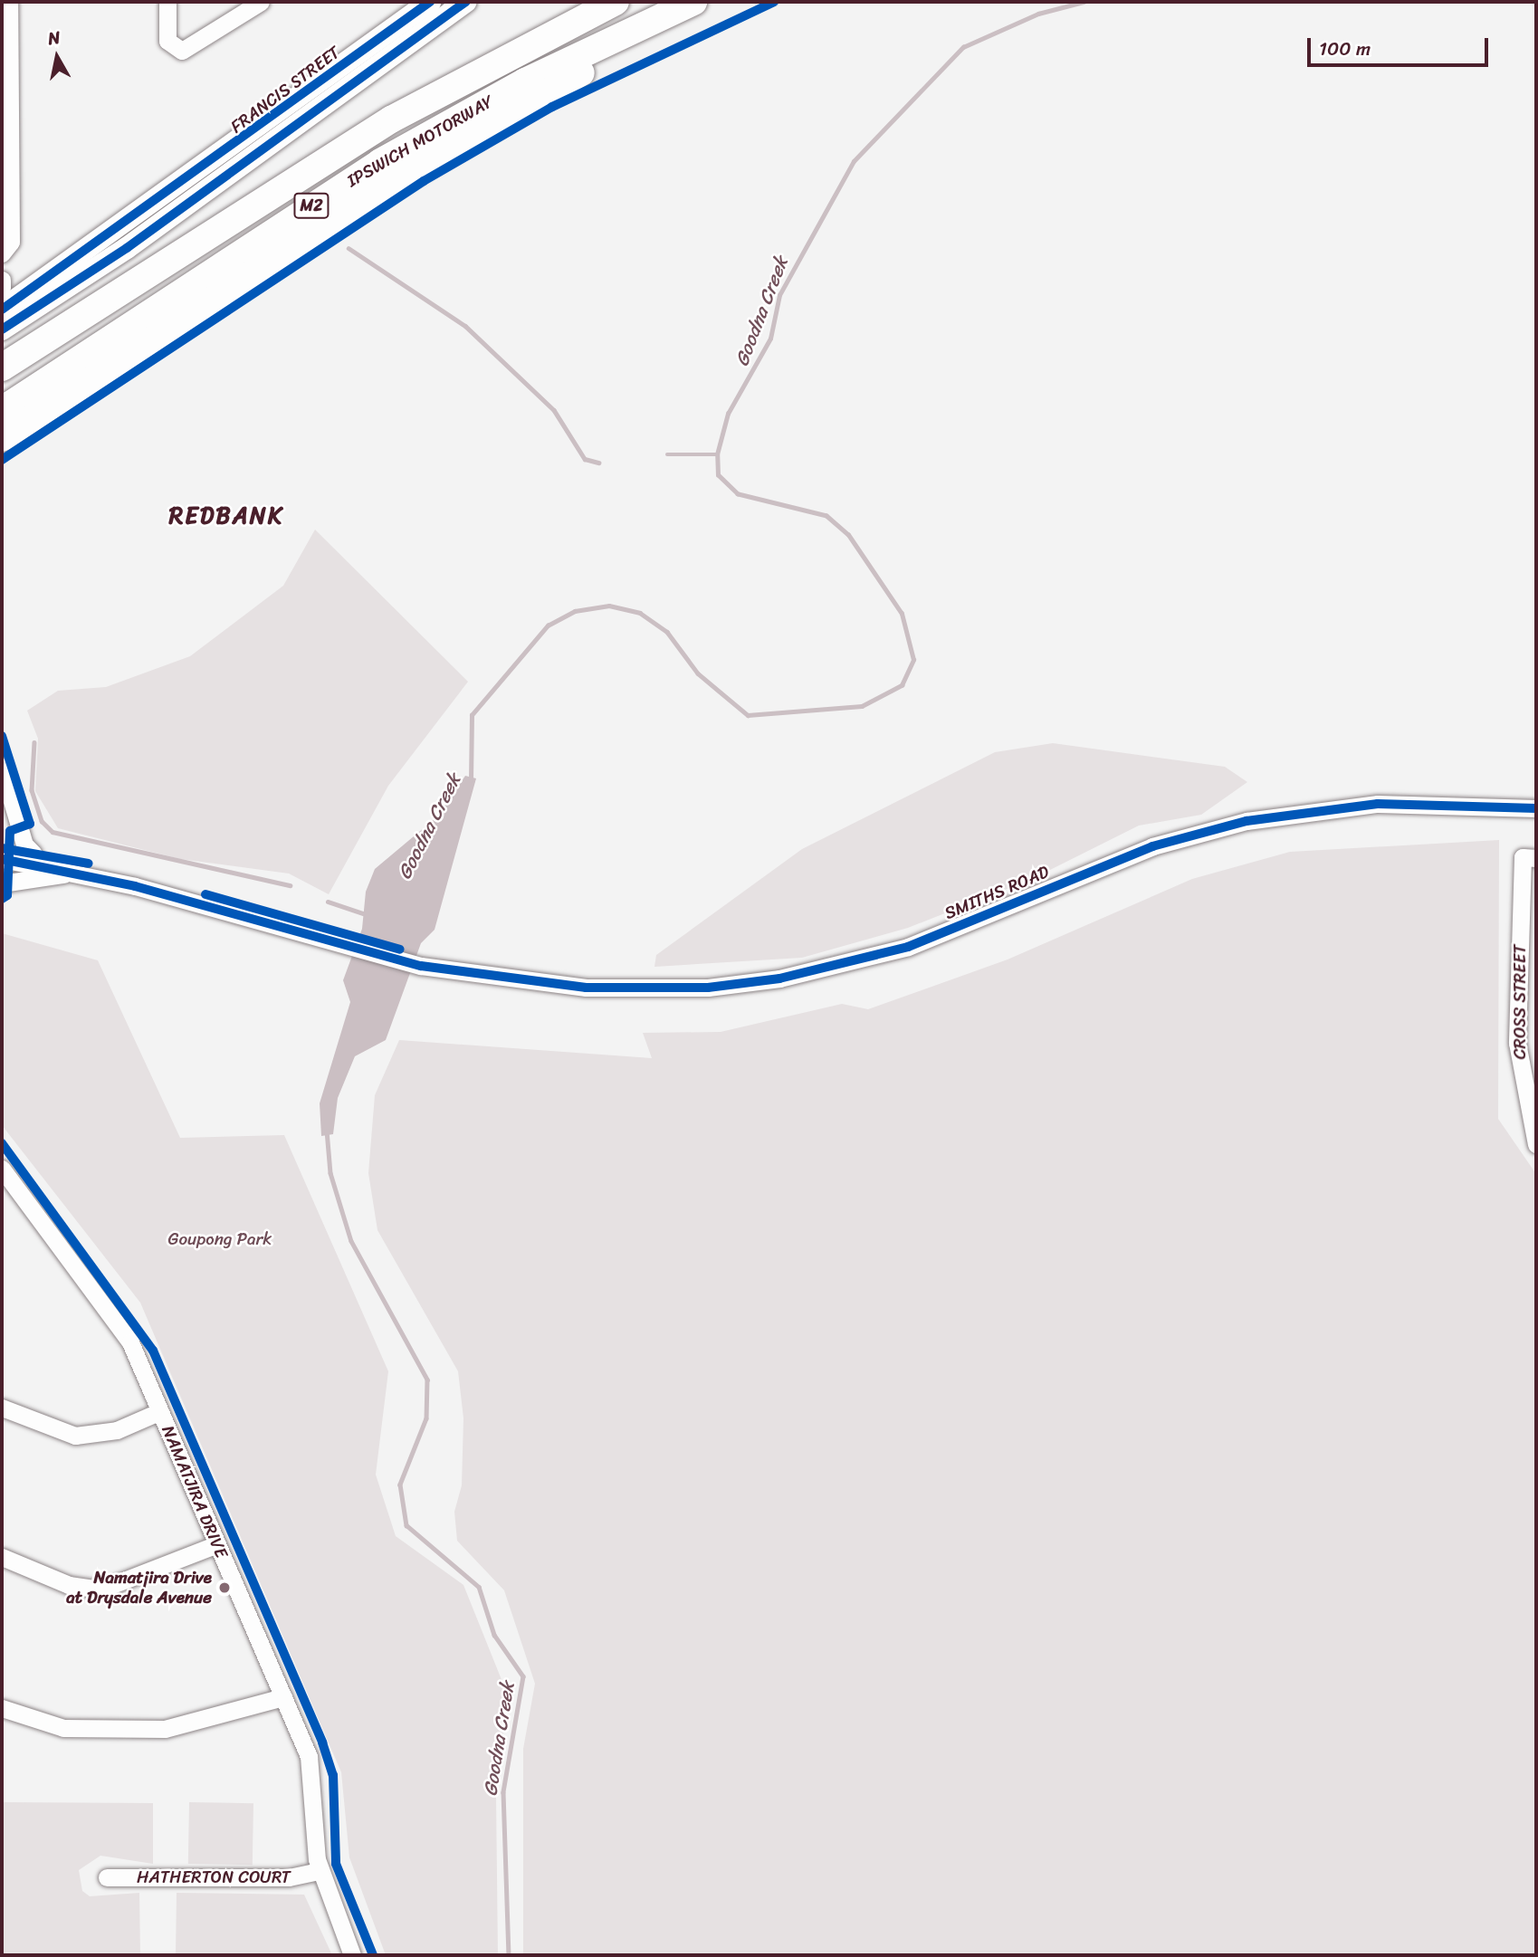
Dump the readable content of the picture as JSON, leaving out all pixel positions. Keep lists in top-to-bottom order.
{
  "streets": {
    "highway": ["IPSWICH MOTORWAY", "M2"],
    "main road": ["FRANCIS STREET"],
    "street": [
      "SMITHS ROAD",
      "CROSS STREET",
      "NAMATJIRA DRIVE",
      "HATHERTON COURT"
    ]
  },
  "crossings": [
    ["NAMATJIRA DRIVE", "HATHERTON COURT"]
  ],
  "districts": ["REDBANK"],
  "water": ["Goodna Creek"],
  "parks": ["Goupong Park"],
  "places": ["Namatjira Drive at Drysdale Avenue"],
  "scale_bar": "100 m",
  "north": "top"
}
